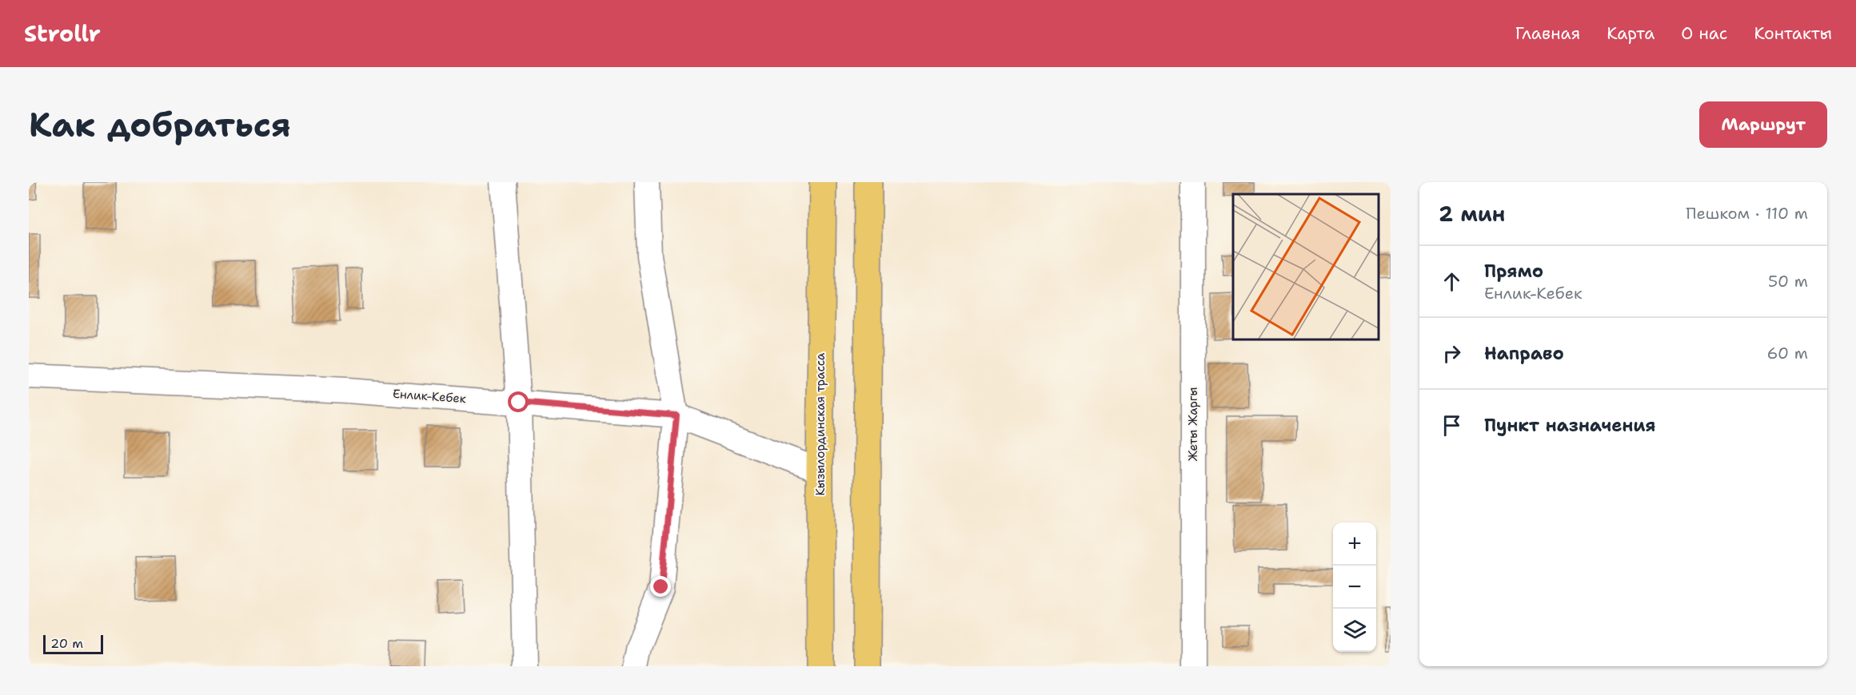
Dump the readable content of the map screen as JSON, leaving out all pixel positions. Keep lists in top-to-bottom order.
{
  "streets": {
    "highway": ["Кызылординская трасса"],
    "street": ["Енлик-Кебек", "Жеты Жаргы"]
  },
  "crossings": [
    ["Енлик-Кебек", "Кызылординская трасса"]
  ],
  "scale_bar": "20 m",
  "page": {
    "header": "Strollr",
    "nav": [
      "Главная",
      "Карта",
      "О нас",
      "Контакты"
    ],
    "buttons": "Маршрут",
    "title": "Как добраться",
    "heading": ["2 мин", "Пешком · 110 m"],
    "list": [
      ["Прямо", "Енлик-Кебек", "50 m"],
      ["Направо", "60 m"],
      "Пункт назначения"
    ],
    "map_buttons": ["+", "−"],
    "scale": "20 m"
  }
}
